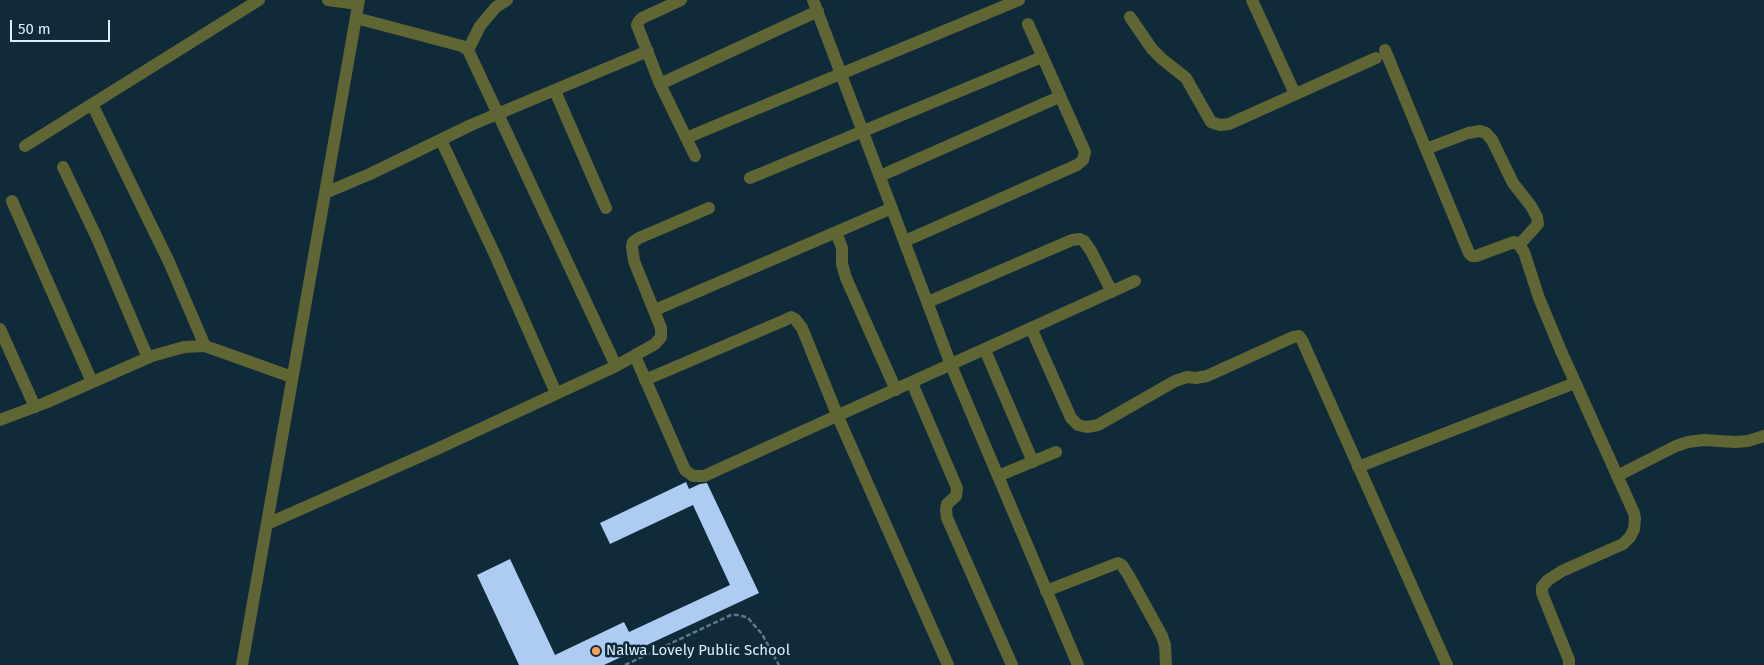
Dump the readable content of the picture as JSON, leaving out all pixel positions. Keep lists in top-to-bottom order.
{
  "places": ["Nalwa Lovely Public School"],
  "scale_bar": "50 m"
}
